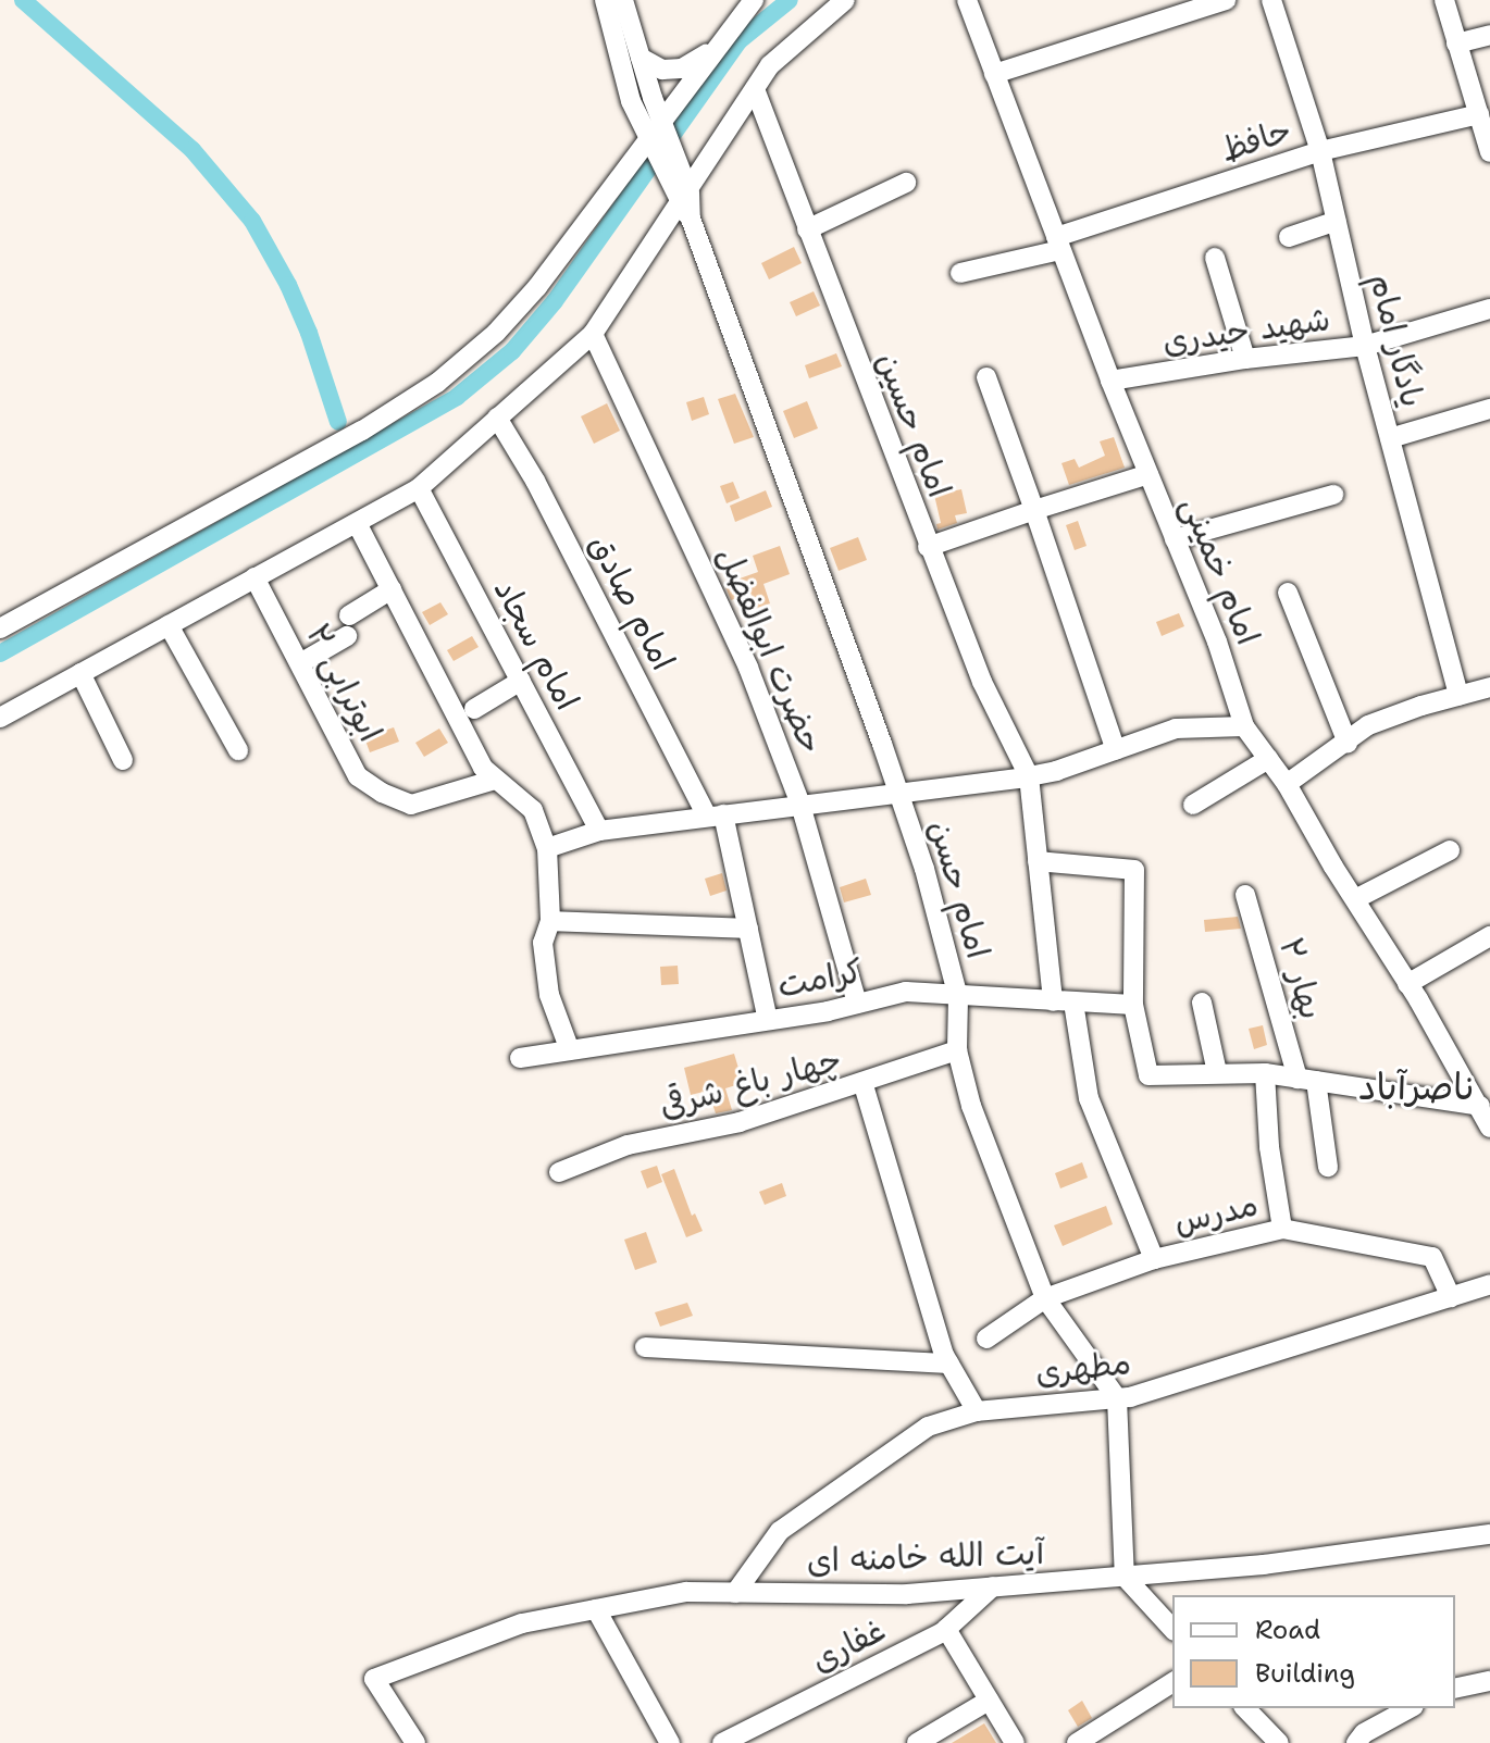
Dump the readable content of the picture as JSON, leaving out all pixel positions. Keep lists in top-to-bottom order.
{
  "streets": {
    "street": [
      "حافظ",
      "شهید حیدری",
      "یادگار امام",
      "امام حسین",
      "امام خمینی",
      "امام صادق",
      "امام سجاد",
      "حضرت ابوالفضل",
      "ابوترابی ۲",
      "امام حسن",
      "کرامت",
      "بهار ۲",
      "چهار باغ شرقی",
      "مدرس",
      "مطهری",
      "آیت الله خامنه ای",
      "غفاری"
    ]
  },
  "crossings": [
    ["حافظ", "یادگار امام"],
    ["حافظ", "امام خمینی"],
    ["شهید حیدری", "یادگار امام"],
    ["شهید حیدری", "امام خمینی"],
    ["امام صادق", "کرامت"],
    ["حضرت ابوالفضل", "کرامت"],
    ["امام حسن", "کرامت"],
    ["امام حسن", "چهار باغ شرقی"],
    ["امام حسن", "مدرس"],
    ["امام حسن", "مطهری"],
    ["مدرس", "مطهری"],
    ["مطهری", "آیت الله خامنه ای"],
    ["آیت الله خامنه ای", "غفاری"]
  ],
  "districts": ["ناصرآباد"],
  "legend": ["Road", "Building"]
}
